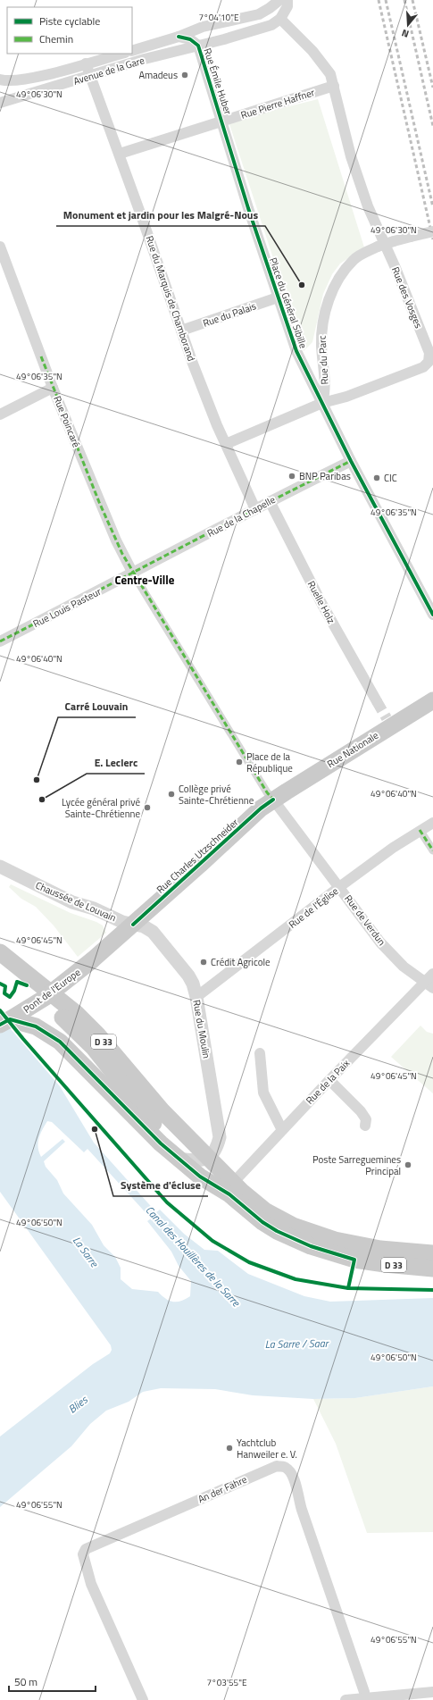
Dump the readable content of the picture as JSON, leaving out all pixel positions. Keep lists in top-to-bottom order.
{
  "streets": {
    "main road": [
      "Rue Nationale",
      "Rue Charles Utzschneider",
      "Pont de l'Europe",
      "D 33"
    ],
    "street": [
      "Avenue de la Gare",
      "Rue Émile Huber",
      "Rue Pierre Haffner",
      "Rue des Vosges",
      "Rue du Marquis de Chamborand",
      "Place du Général Sibille",
      "Rue du Palais",
      "Rue du Parc",
      "Rue Poincaré",
      "Rue de la Chapelle",
      "Ruelle Holz",
      "Rue Louis Pasteur",
      "Chaussée de Louvain",
      "Rue de l'Église",
      "Rue de Verdun",
      "Rue du Moulin",
      "Rue de la Paix",
      "An der Fähre"
    ]
  },
  "crossings": [
    ["Avenue de la Gare", "Rue Émile Huber"],
    ["Avenue de la Gare", "Rue des Vosges"],
    ["Avenue de la Gare", "Rue du Marquis de Chamborand"],
    ["Rue Émile Huber", "Rue Pierre Haffner"],
    ["Rue Émile Huber", "Place du Général Sibille"],
    ["Rue Pierre Haffner", "Rue des Vosges"],
    ["Rue Pierre Haffner", "Rue du Marquis de Chamborand"],
    ["Rue Pierre Haffner", "Place du Général Sibille"],
    ["Rue des Vosges", "Rue du Marquis de Chamborand"],
    ["Rue des Vosges", "Place du Général Sibille"],
    ["Rue des Vosges", "Rue du Parc"],
    ["Rue du Marquis de Chamborand", "Rue du Palais"],
    ["Rue du Marquis de Chamborand", "Rue de la Chapelle"],
    ["Place du Général Sibille", "Rue du Palais"],
    ["Place du Général Sibille", "Rue du Parc"],
    ["Place du Général Sibille", "Rue de la Chapelle"],
    ["Rue Poincaré", "Rue de la Chapelle"],
    ["Rue Poincaré", "Rue Louis Pasteur"],
    ["Rue de la Chapelle", "Ruelle Holz"],
    ["Rue de la Chapelle", "Rue Louis Pasteur"],
    ["Rue Nationale", "Rue Charles Utzschneider"],
    ["Rue Nationale", "Rue de Verdun"],
    ["Rue Charles Utzschneider", "Chaussée de Louvain"],
    ["Rue Charles Utzschneider", "Rue de Verdun"],
    ["Rue Charles Utzschneider", "Pont de l'Europe"],
    ["Rue Charles Utzschneider", "Rue du Moulin"],
    ["Chaussée de Louvain", "Pont de l'Europe"],
    ["Chaussée de Louvain", "Rue du Moulin"],
    ["Rue de l'Église", "Rue de Verdun"],
    ["Rue de l'Église", "Rue du Moulin"],
    ["Rue de Verdun", "Rue de la Paix"],
    ["Pont de l'Europe", "Rue du Moulin"],
    ["Pont de l'Europe", "D 33"],
    ["Rue du Moulin", "D 33"],
    ["D 33", "Rue de la Paix"]
  ],
  "districts": ["Centre-Ville"],
  "water": [
    "La Sarre",
    "Canal des Houillères de la Sarre",
    "La Sarre / Saar",
    "Blies"
  ],
  "places": [
    "Amadeus",
    "Monument et jardin pour les Malgré-Nous",
    "BNP Paribas",
    "CIC",
    "Place de la République",
    "Carré Louvain",
    "Collège privé Sainte-Chrétienne",
    "E. Leclerc",
    "Lycée général privé Sainte-Chrétienne",
    "Crédit Agricole",
    "Système d'écluse",
    "Poste Sarreguemines Principal",
    "Yachtclub Hanweiler e. V."
  ],
  "legend": ["Piste cyclable", "Chemin"],
  "scale_bar": "50 m",
  "north": "bottom",
  "coordinates": [
    "7°04'10\"E",
    "49°06'30\"N",
    "49°06'35\"N",
    "49°06'40\"N",
    "49°06'45\"N",
    "49°06'50\"N",
    "49°06'55\"N",
    "7°03'55\"E"
  ]
}
